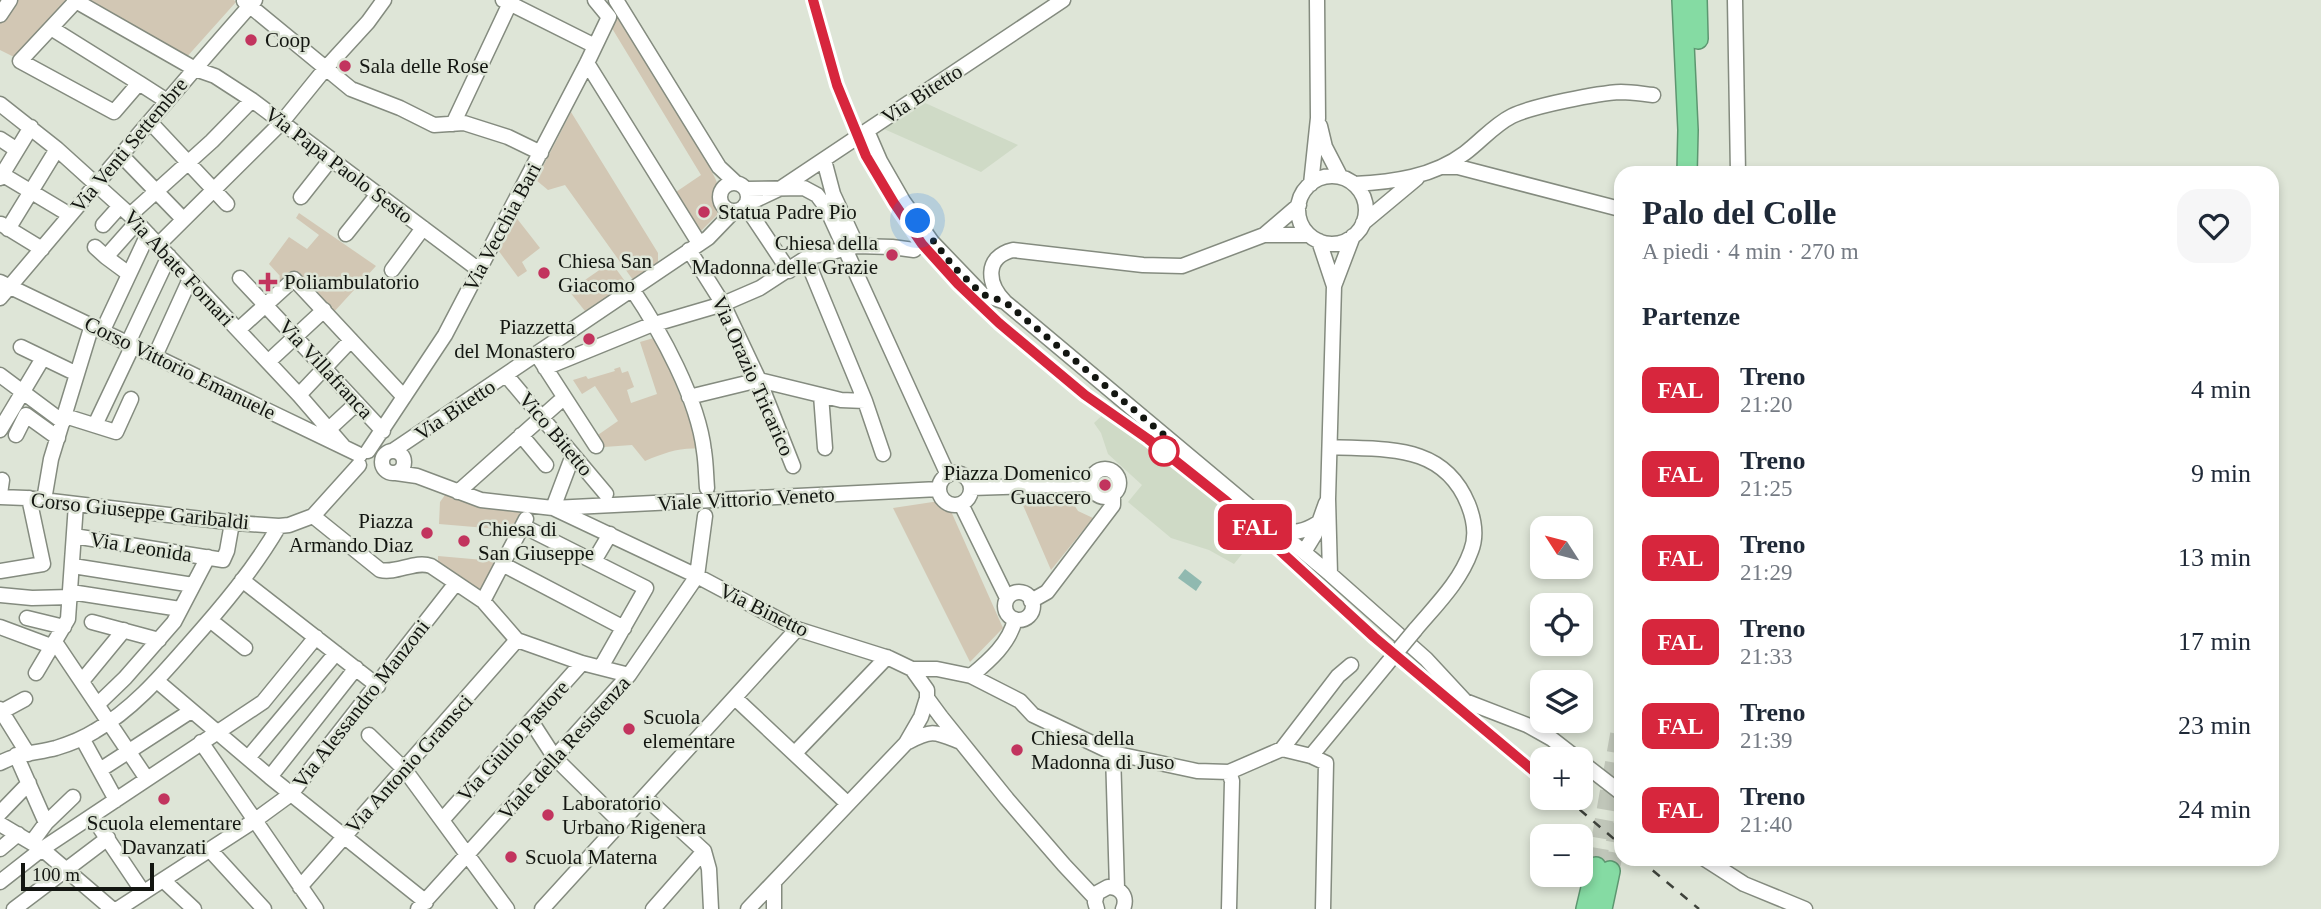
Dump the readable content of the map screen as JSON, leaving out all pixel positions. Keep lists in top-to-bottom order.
{
  "streets": {
    "street": [
      "Via Bitetto",
      "Via Venti Settembre",
      "Via Papa Paolo Sesto",
      "Via Vecchia Bari",
      "Via Abate Fornari",
      "Corso Vittorio Emanuele",
      "Via Villafranca",
      "Via Orazio Tricarico",
      "Vico Bitetto",
      "Viale Vittorio Veneto",
      "Corso Giuseppe Garibaldi",
      "Via Leonida",
      "Via Binetto",
      "Via Alessandro Manzoni",
      "Via Giulio Pastore",
      "Viale della Resistenza",
      "Via Antonio Gramsci"
    ]
  },
  "crossings": [
    ["Via Bitetto", "Corso Vittorio Emanuele"],
    ["Via Bitetto", "Via Orazio Tricarico"],
    ["Via Bitetto", "Vico Bitetto"],
    ["Via Venti Settembre", "Via Papa Paolo Sesto"],
    ["Via Venti Settembre", "Via Abate Fornari"],
    ["Via Venti Settembre", "Corso Vittorio Emanuele"],
    ["Via Papa Paolo Sesto", "Via Vecchia Bari"],
    ["Via Vecchia Bari", "Corso Vittorio Emanuele"],
    ["Via Vecchia Bari", "Via Villafranca"],
    ["Via Vecchia Bari", "Via Orazio Tricarico"],
    ["Via Abate Fornari", "Corso Vittorio Emanuele"],
    ["Viale Vittorio Veneto", "Via Binetto"],
    ["Via Binetto", "Viale della Resistenza"]
  ],
  "places": {
    "other": [
      "Coop",
      "Sala delle Rose",
      "Statua Padre Pio",
      "Chiesa della Madonna delle Grazie",
      "Chiesa San Giacomo",
      "Piazzetta del Monastero",
      "Piazza Domenico Guaccero",
      "Piazza Armando Diaz",
      "Chiesa di San Giuseppe",
      "Scuola elementare",
      "Chiesa della Madonna di Juso",
      "Scuola elementare Davanzati",
      "Laboratorio Urbano Rigenera",
      "Scuola Materna"
    ],
    "health": ["Poliambulatorio"]
  },
  "scale_bar": "100 m",
  "north": "top left",
  "page": {
    "on_map": "FAL",
    "heading": [
      ["Palo del Colle", "A piedi · 4 min · 270 m"],
      "Partenze"
    ],
    "list": [
      {
        "mark": "FAL",
        "name": "Treno",
        "note": "21:20",
        "value": "4 min"
      },
      {
        "mark": "FAL",
        "name": "Treno",
        "note": "21:25",
        "value": "9 min"
      },
      {
        "mark": "FAL",
        "name": "Treno",
        "note": "21:29",
        "value": "13 min"
      },
      {
        "mark": "FAL",
        "name": "Treno",
        "note": "21:33",
        "value": "17 min"
      },
      {
        "mark": "FAL",
        "name": "Treno",
        "note": "21:39",
        "value": "23 min"
      },
      {
        "mark": "FAL",
        "name": "Treno",
        "note": "21:40",
        "value": "24 min"
      }
    ],
    "map_buttons": ["+", "−"],
    "scale": "100 m"
  }
}
